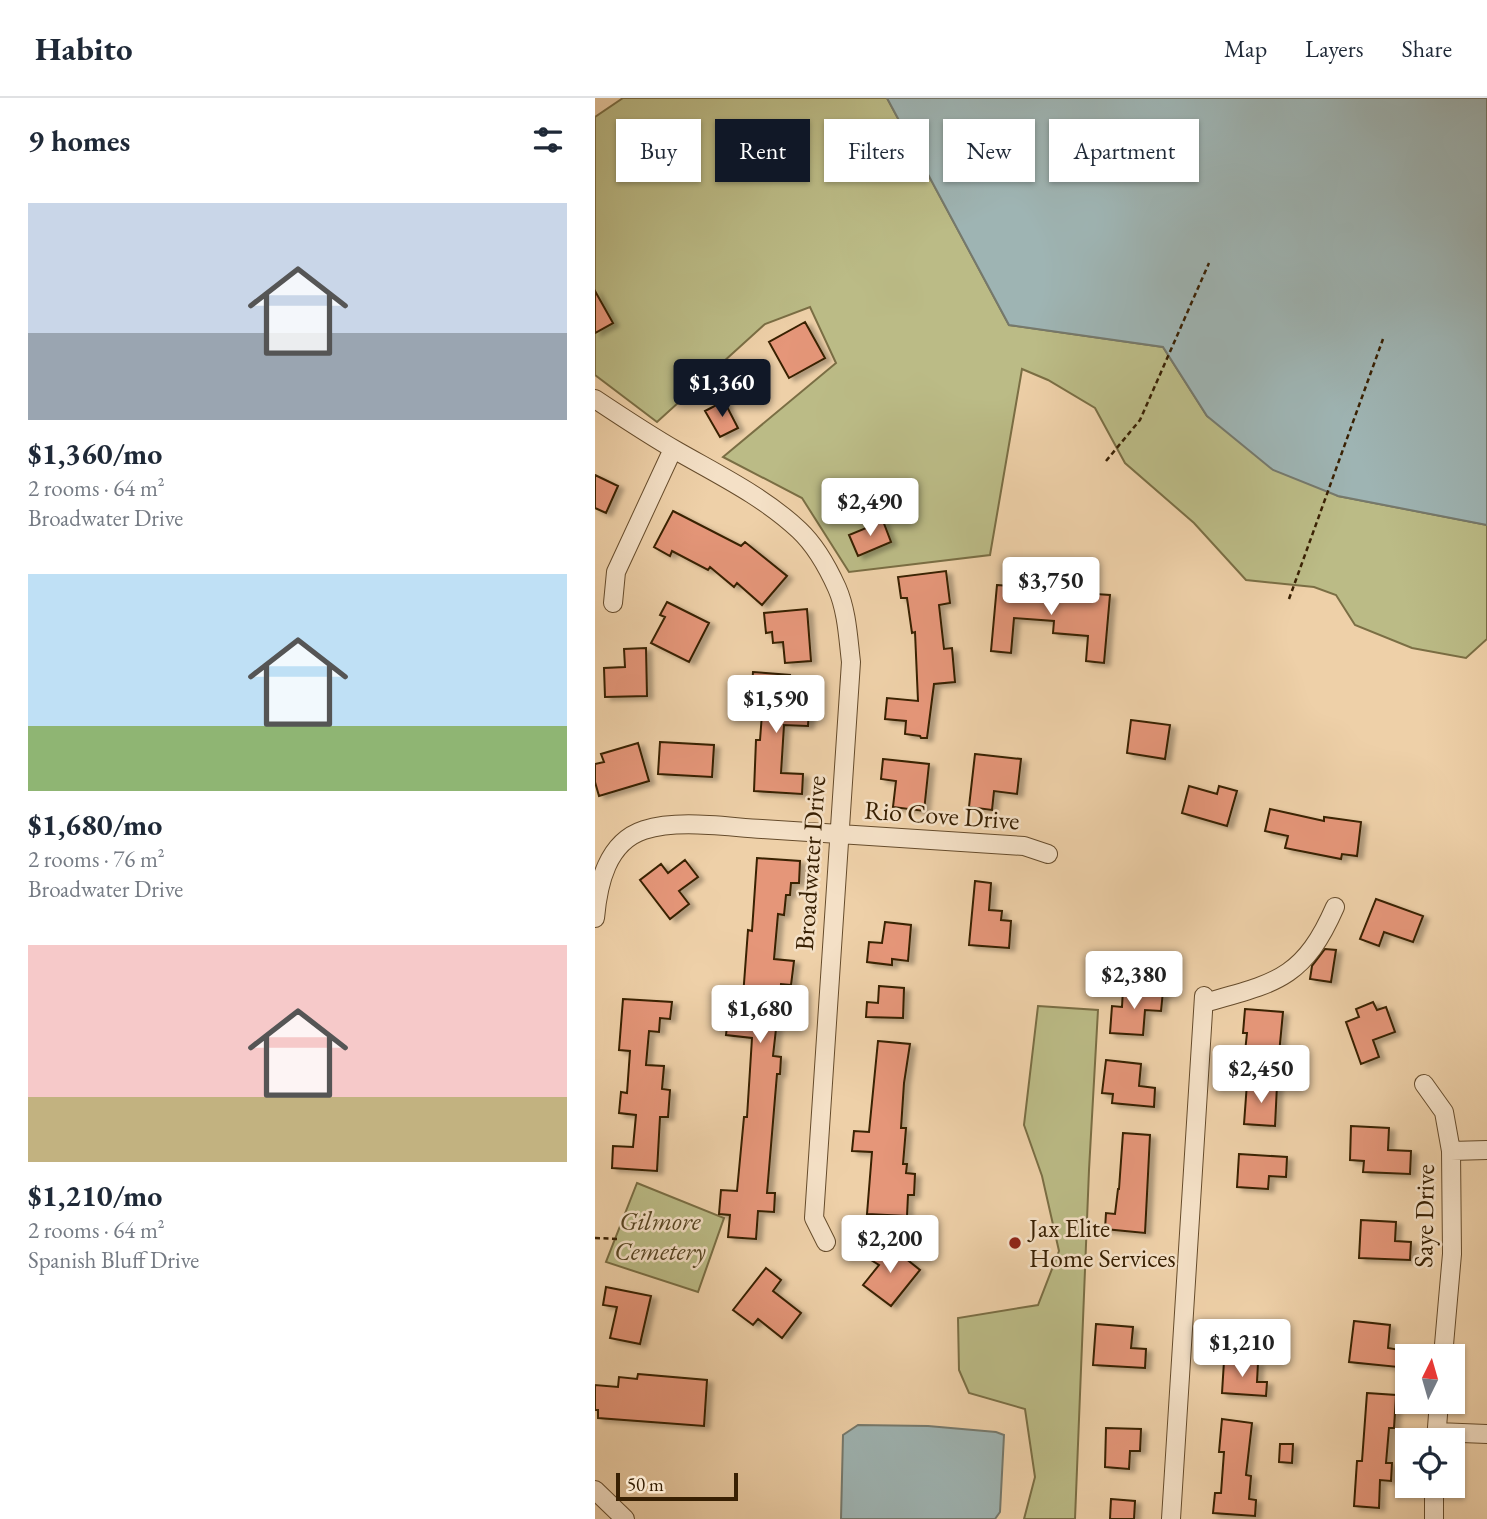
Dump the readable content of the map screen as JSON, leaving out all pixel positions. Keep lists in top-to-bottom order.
{
  "streets": {
    "street": ["Rio Cove Drive", "Broadwater Drive", "Saye Drive"]
  },
  "crossings": [
    ["Rio Cove Drive", "Broadwater Drive"]
  ],
  "parks": ["Gilmore Cemetery"],
  "places": ["Jax Elite Home Services"],
  "scale_bar": "50 m",
  "north": "top",
  "page": {
    "header": "Habito",
    "nav": ["Map", "Layers", "Share"],
    "heading": "9 homes",
    "chip": [
      "Buy",
      "Rent",
      "Filters",
      "New",
      "Apartment"
    ],
    "list": [
      {
        "name": "$1,360/mo",
        "note": "2 rooms · 64 m² · Broadwater Drive"
      },
      {
        "name": "$1,680/mo",
        "note": "2 rooms · 76 m² · Broadwater Drive"
      },
      {
        "name": "$1,210/mo",
        "note": "2 rooms · 64 m² · Spanish Bluff Drive"
      }
    ],
    "price": [
      "$1,360",
      "$2,490",
      "$3,750",
      "$1,590",
      "$2,380",
      "$1,680",
      "$2,450",
      "$2,200",
      "$1,210"
    ],
    "scale": "50 m"
  }
}
